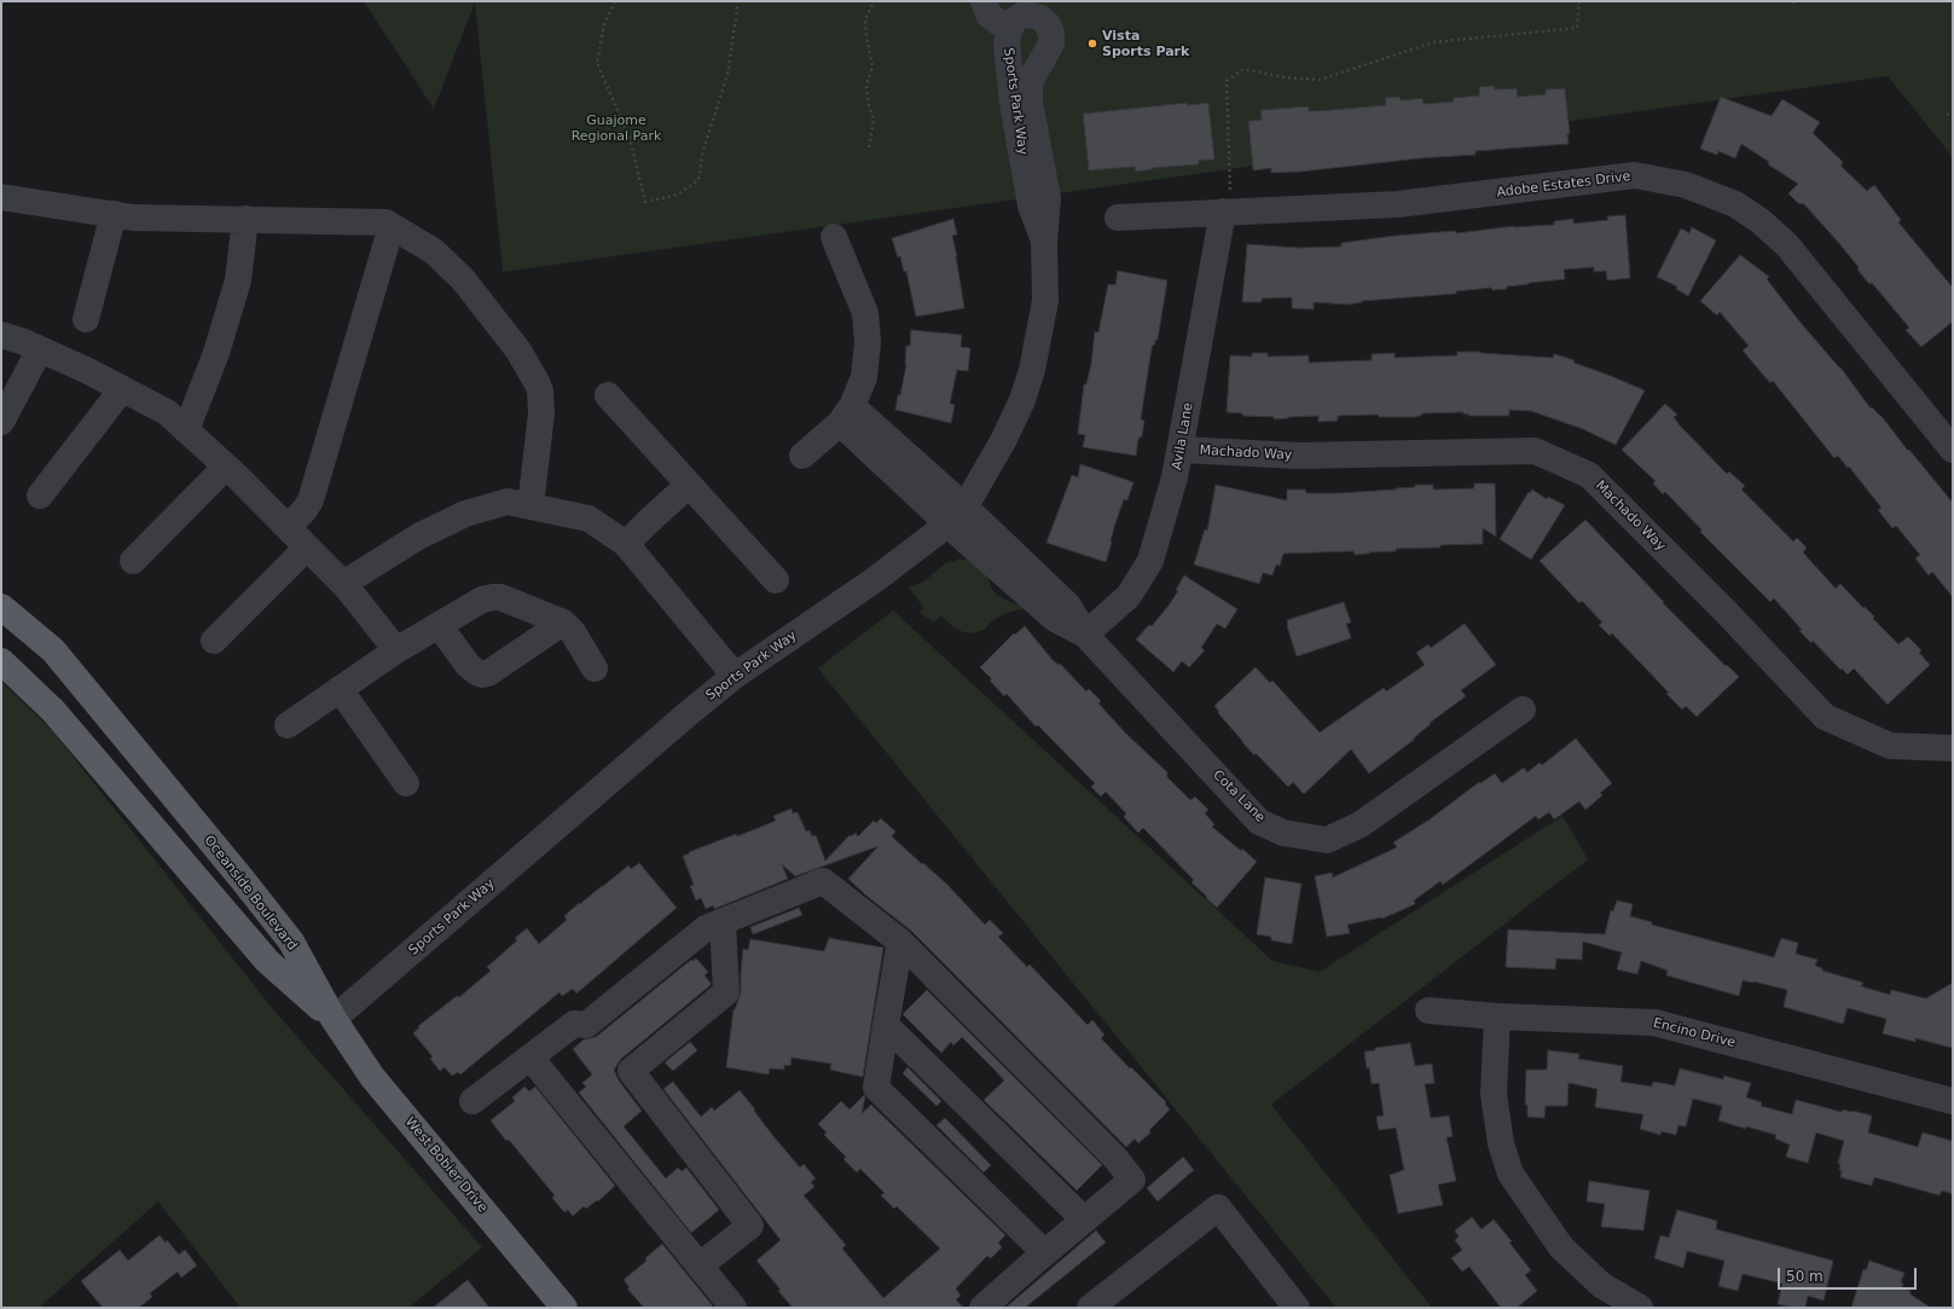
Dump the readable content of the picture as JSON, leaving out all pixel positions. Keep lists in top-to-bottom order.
{
  "streets": {
    "main road": ["Oceanside Boulevard", "West Bobier Drive"],
    "street": [
      "Sports Park Way",
      "Adobe Estates Drive",
      "Avila Lane",
      "Machado Way",
      "Cota Lane",
      "Encino Drive"
    ]
  },
  "crossings": [
    ["Sports Park Way", "Cota Lane"],
    ["Sports Park Way", "Oceanside Boulevard"],
    ["Sports Park Way", "West Bobier Drive"],
    ["Adobe Estates Drive", "Avila Lane"],
    ["Avila Lane", "Machado Way"],
    ["Avila Lane", "Cota Lane"],
    ["Oceanside Boulevard", "West Bobier Drive"]
  ],
  "parks": ["Guajome Regional Park"],
  "places": ["Vista Sports Park"],
  "scale_bar": "50 m"
}
